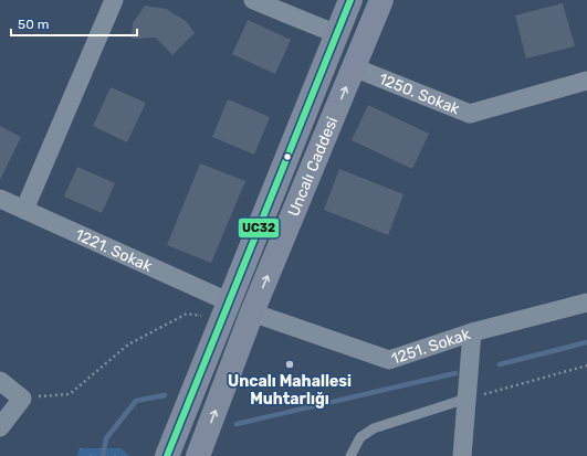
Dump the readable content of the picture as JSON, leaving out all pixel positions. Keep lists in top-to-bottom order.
{
  "streets": {
    "main road": ["Uncalı Caddesi"],
    "street": ["1250. Sokak", "1221. Sokak", "1251. Sokak"]
  },
  "crossings": [
    ["1250. Sokak", "Uncalı Caddesi"],
    ["Uncalı Caddesi", "1221. Sokak"],
    ["Uncalı Caddesi", "1251. Sokak"]
  ],
  "places": ["Uncalı Mahallesi Muhtarlığı"],
  "lines": ["transit line UC32"],
  "scale_bar": "50 m"
}
